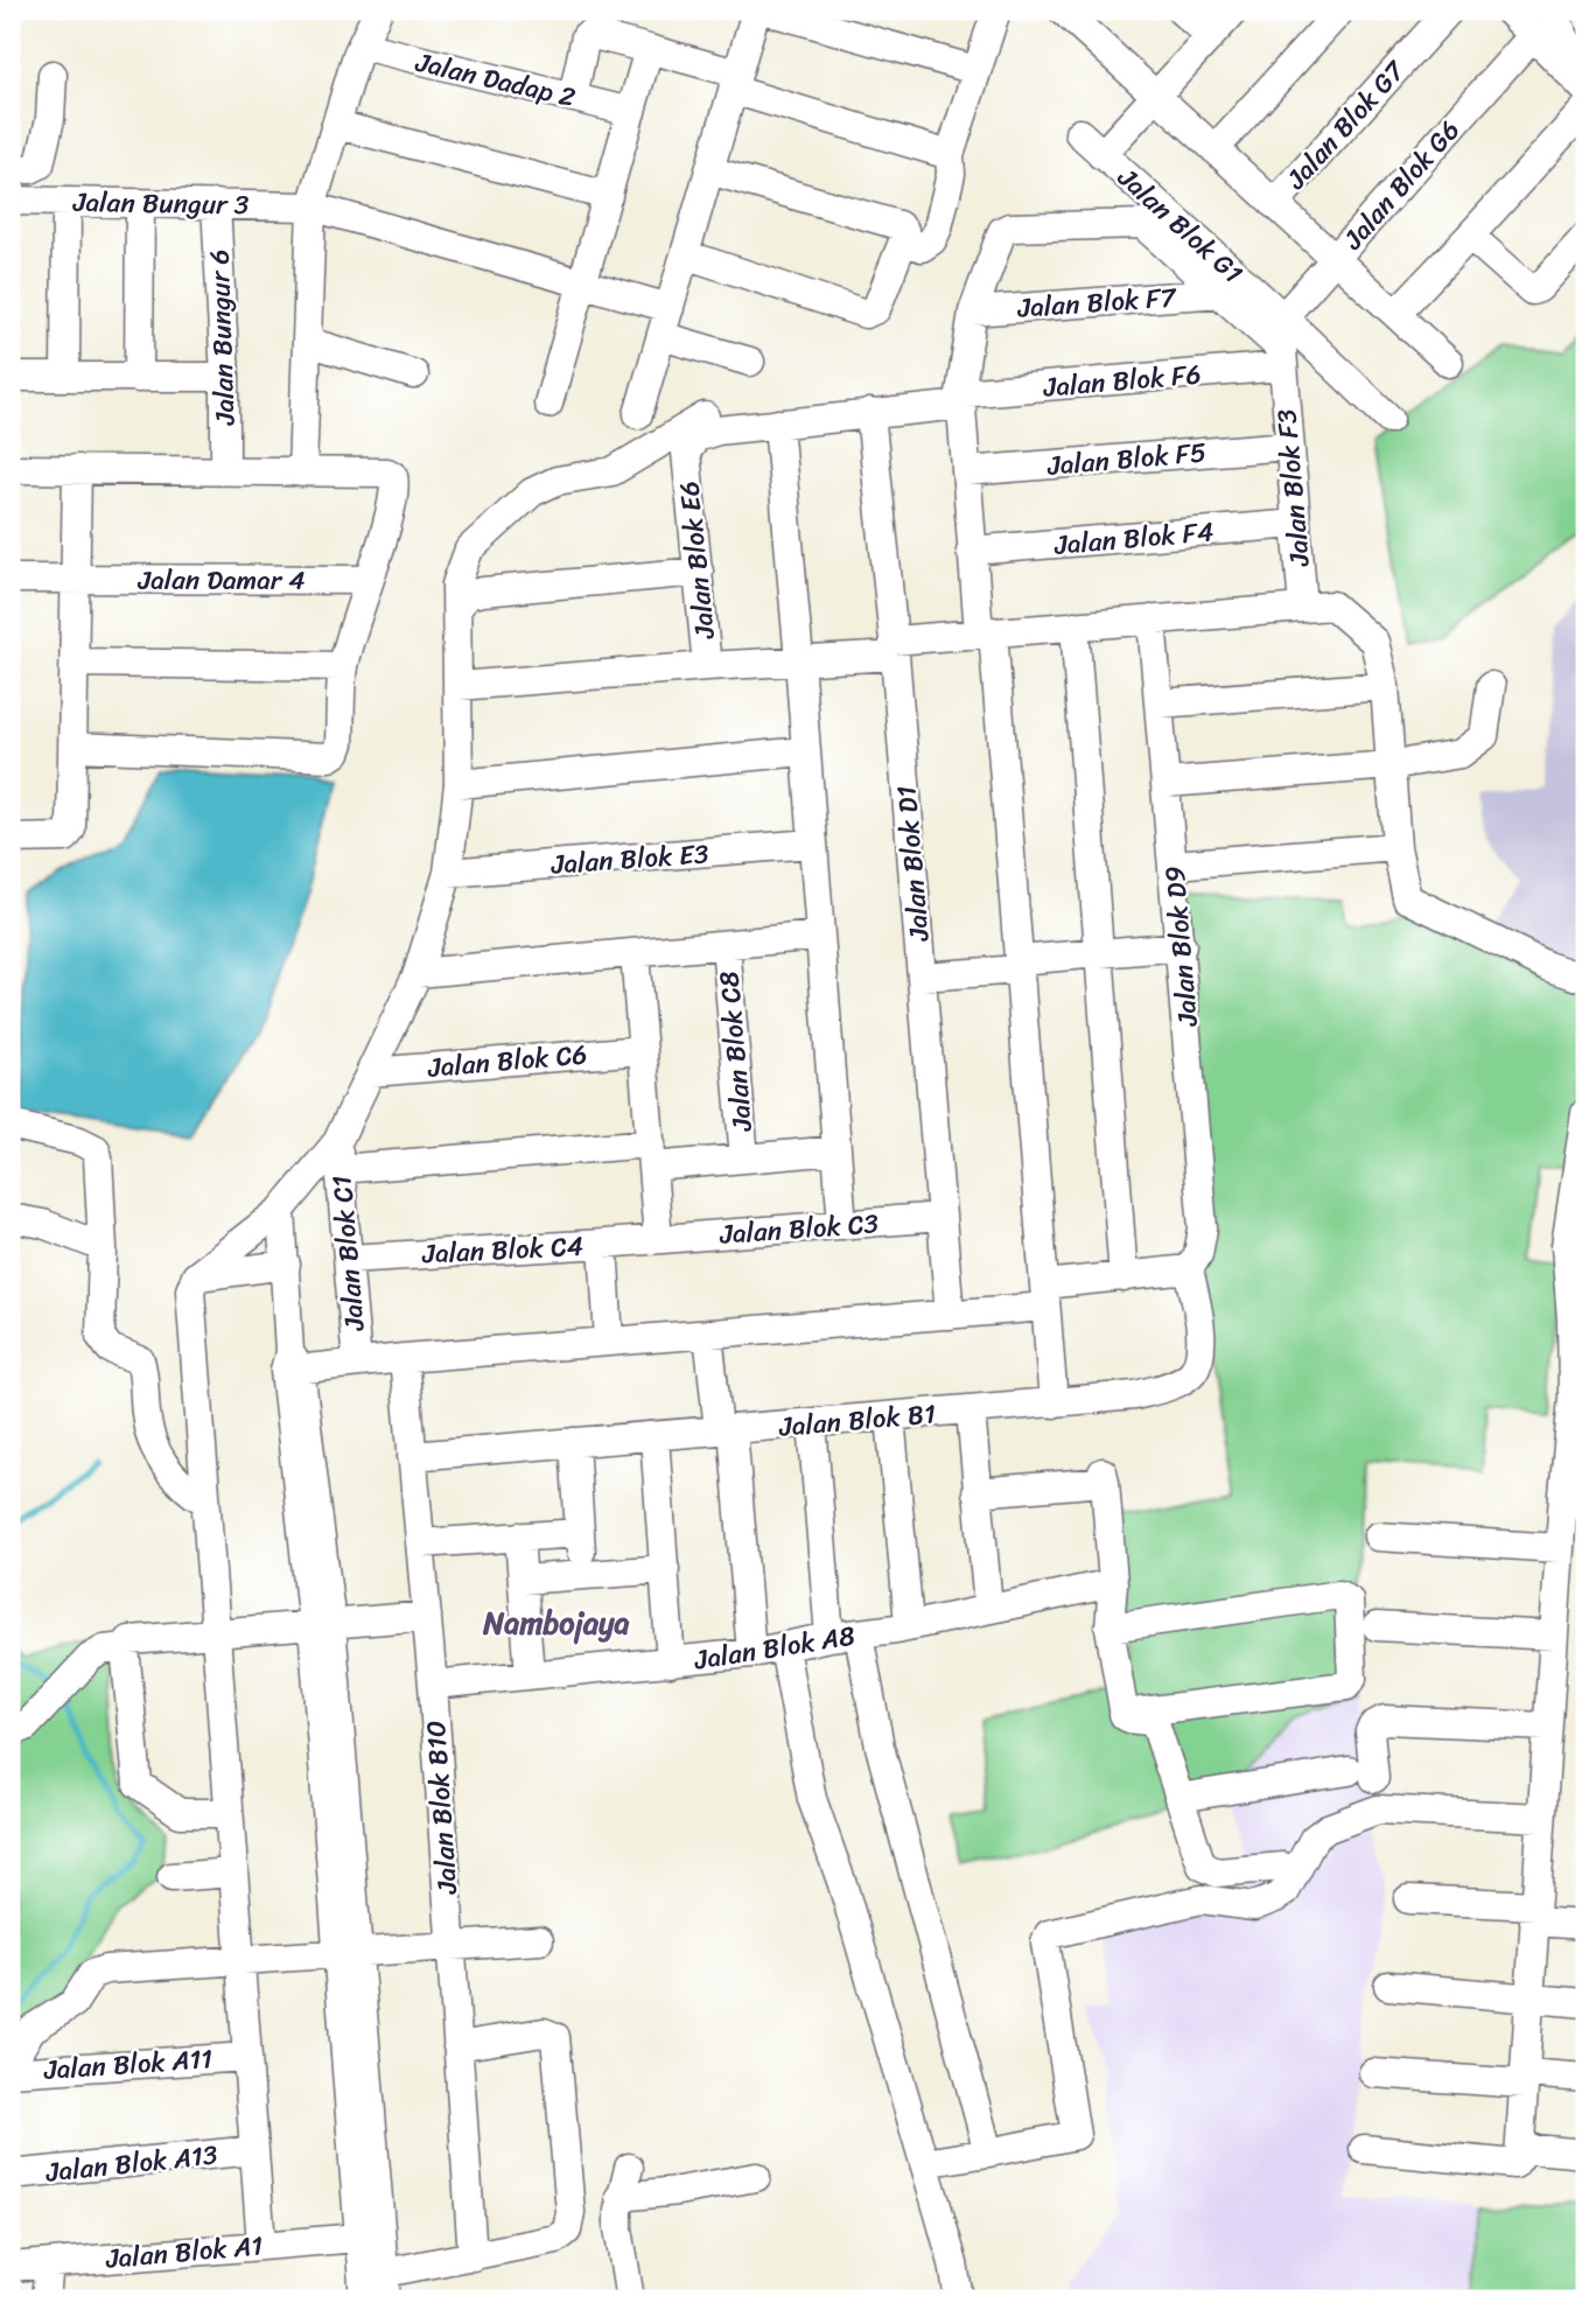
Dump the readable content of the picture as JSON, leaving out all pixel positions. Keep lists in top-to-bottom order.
{
  "streets": {
    "street": [
      "Jalan Dadap 2",
      "Jalan Blok G7",
      "Jalan Blok G6",
      "Jalan Bungur 3",
      "Jalan Blok G1",
      "Jalan Blok F7",
      "Jalan Bungur 6",
      "Jalan Blok F6",
      "Jalan Blok F5",
      "Jalan Blok F3",
      "Jalan Blok F4",
      "Jalan Blok E6",
      "Jalan Damar 4",
      "Jalan Blok E3",
      "Jalan Blok D1",
      "Jalan Blok D9",
      "Jalan Blok C8",
      "Jalan Blok C6",
      "Jalan Blok C3",
      "Jalan Blok C4",
      "Jalan Blok C1",
      "Jalan Blok B1",
      "Jalan Blok A8",
      "Jalan Blok B10",
      "Jalan Blok A11",
      "Jalan Blok A13",
      "Jalan Blok A1"
    ]
  },
  "crossings": [
    ["Jalan Blok G6", "Jalan Blok G1"],
    ["Jalan Bungur 3", "Jalan Bungur 6"],
    ["Jalan Blok F6", "Jalan Blok F3"],
    ["Jalan Blok F6", "Jalan Blok E6"],
    ["Jalan Blok F6", "Jalan Blok D1"],
    ["Jalan Blok F5", "Jalan Blok F3"],
    ["Jalan Blok F3", "Jalan Blok F4"],
    ["Jalan Blok D1", "Jalan Blok C3"],
    ["Jalan Blok D9", "Jalan Blok B1"],
    ["Jalan Blok C3", "Jalan Blok C4"],
    ["Jalan Blok C4", "Jalan Blok C1"],
    ["Jalan Blok B1", "Jalan Blok B10"],
    ["Jalan Blok A8", "Jalan Blok B10"]
  ],
  "districts": ["Nambojaya"]
}
